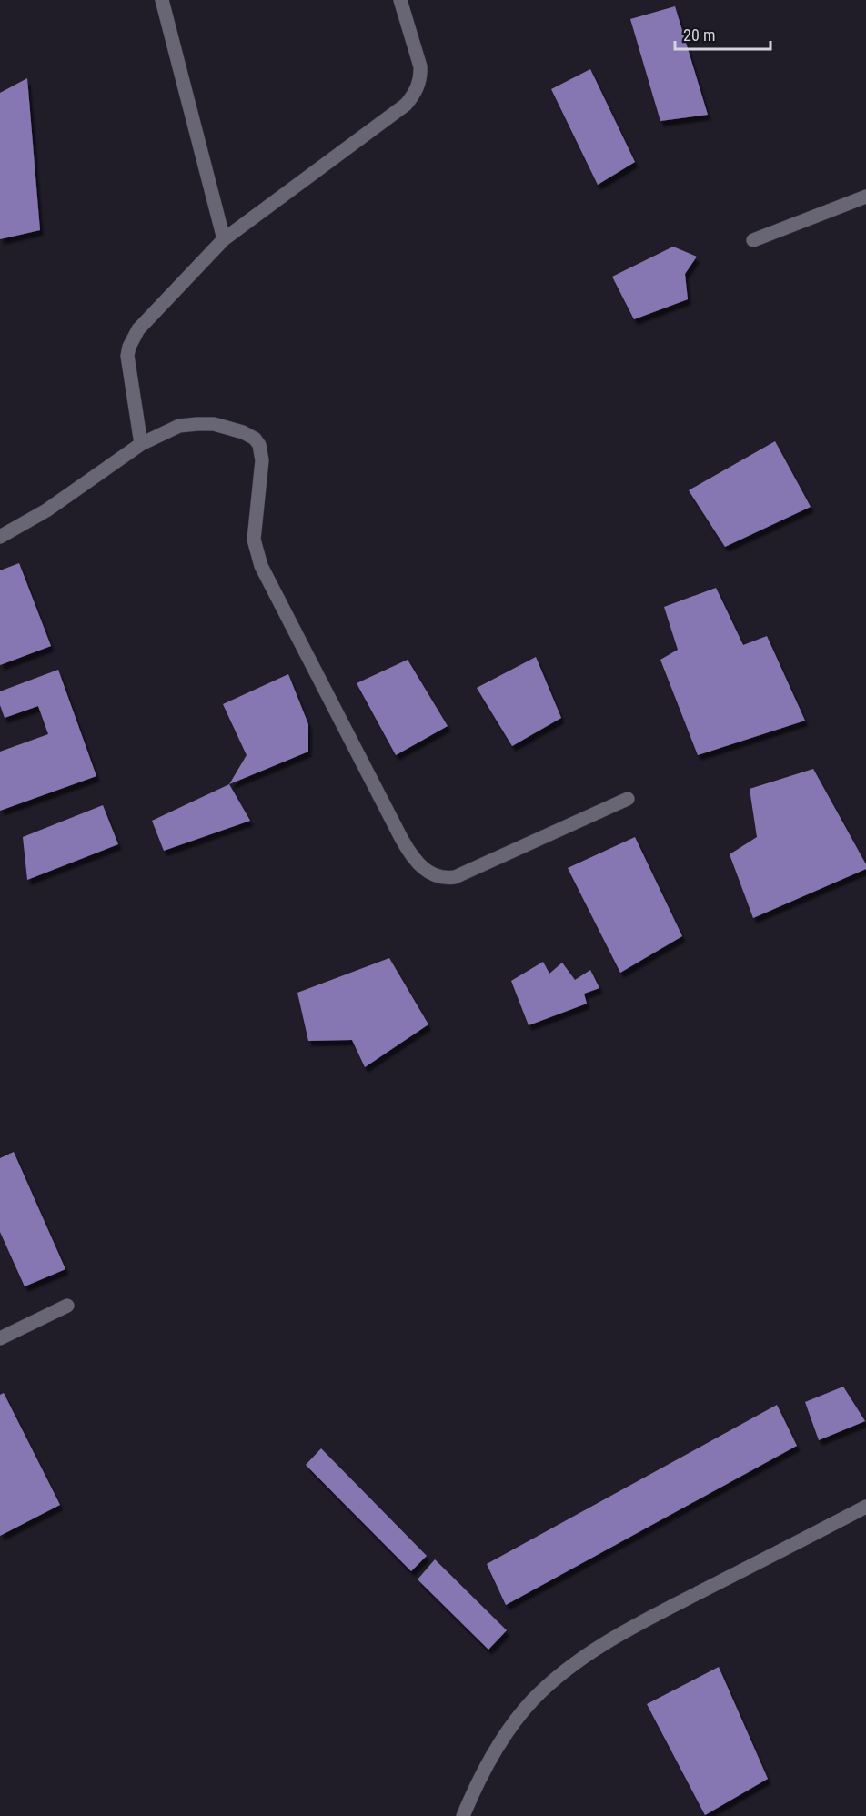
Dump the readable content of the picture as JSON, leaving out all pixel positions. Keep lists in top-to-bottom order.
{
  "scale_bar": "20 m"
}
